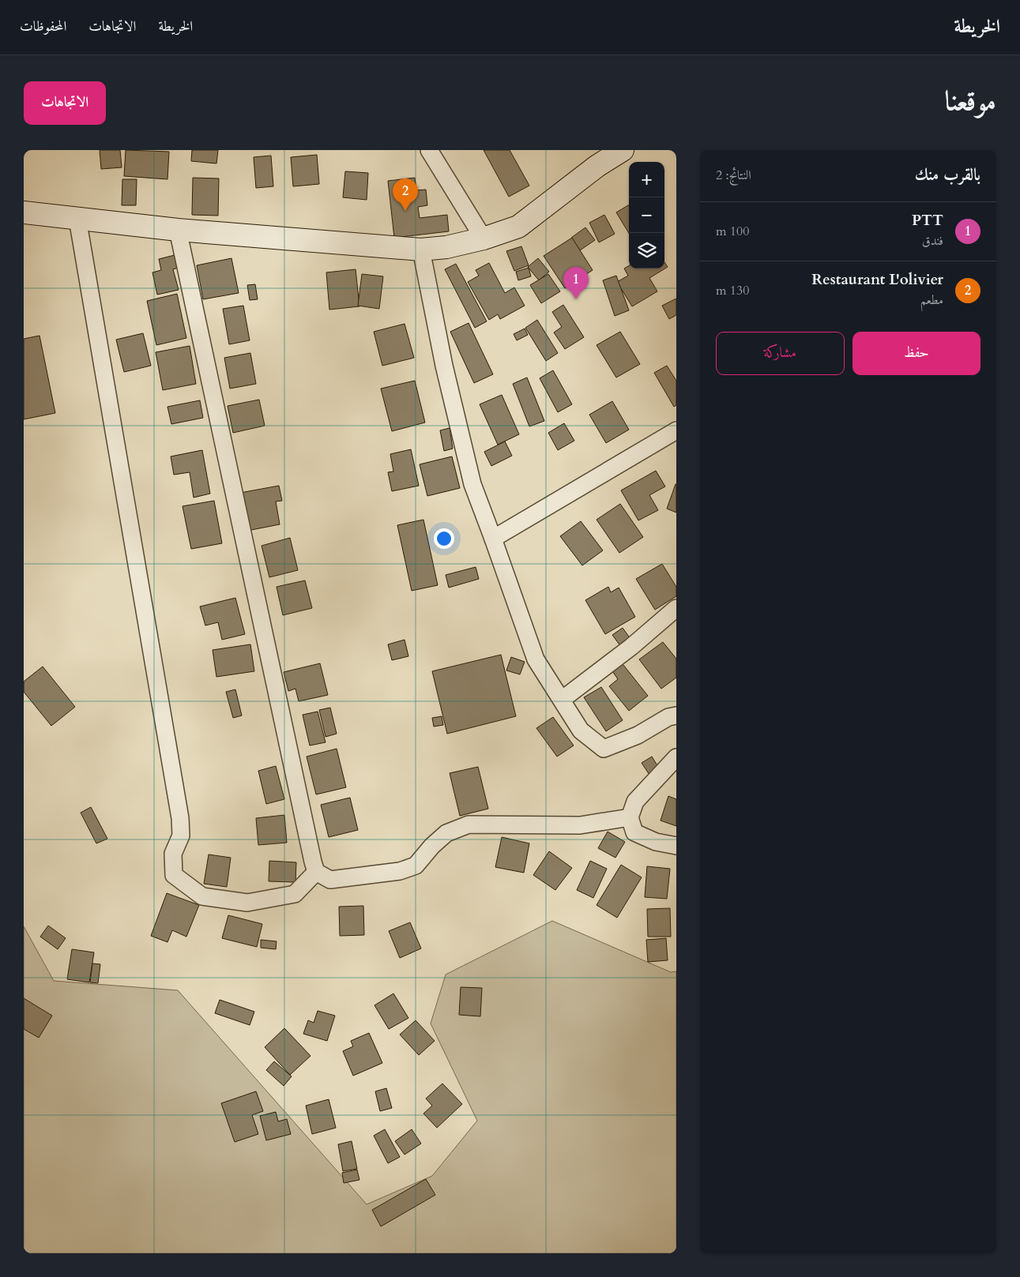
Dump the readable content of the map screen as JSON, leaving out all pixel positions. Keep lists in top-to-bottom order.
{
  "page": {
    "header": "الخريطة",
    "nav": ["الخريطة", "الاتجاهات", "المحفوظات"],
    "title": "موقعنا",
    "buttons": [
      "الاتجاهات",
      ["حفظ", "مشاركة"]
    ],
    "heading": ["بالقرب منك", "النتائج: 2"],
    "map_buttons": ["+", "−"],
    "pins": ["2", "1"],
    "list": [
      {
        "mark": "1",
        "name": "PTT",
        "note": "فندق",
        "value": "100 m"
      },
      {
        "mark": "2",
        "name": "Restaurant L'olivier",
        "note": "مطعم",
        "value": "130 m"
      }
    ]
  }
}
